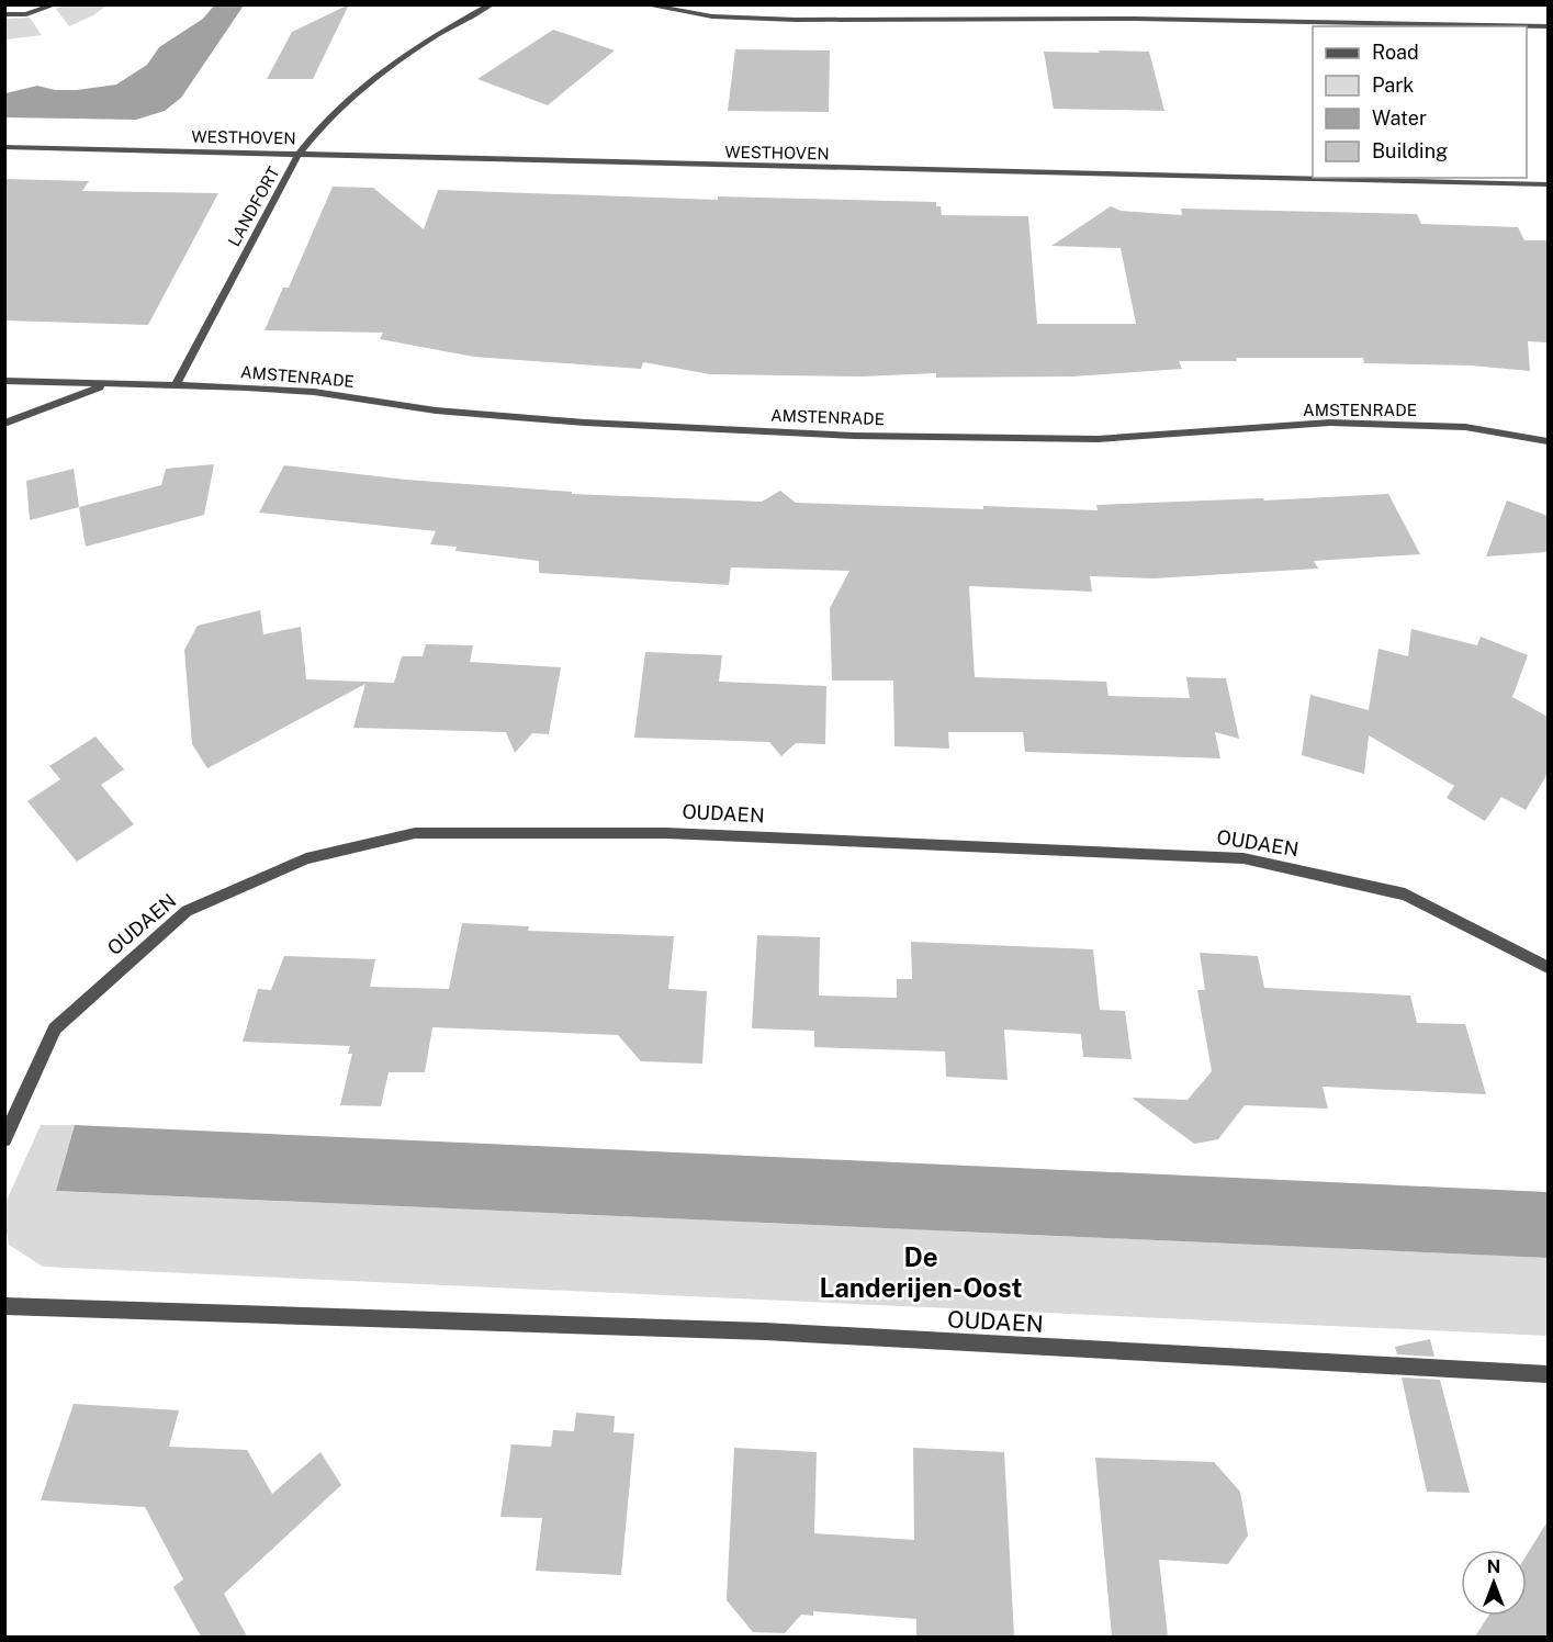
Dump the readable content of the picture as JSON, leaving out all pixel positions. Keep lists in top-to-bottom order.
{
  "streets": {
    "street": [
      "WESTHOVEN",
      "LANDFORT",
      "AMSTENRADE",
      "OUDAEN"
    ]
  },
  "crossings": [
    ["WESTHOVEN", "LANDFORT"],
    ["LANDFORT", "AMSTENRADE"]
  ],
  "districts": ["De Landerijen-Oost"],
  "legend": [
    "Road",
    "Park",
    "Water",
    "Building"
  ],
  "north": "top"
}
